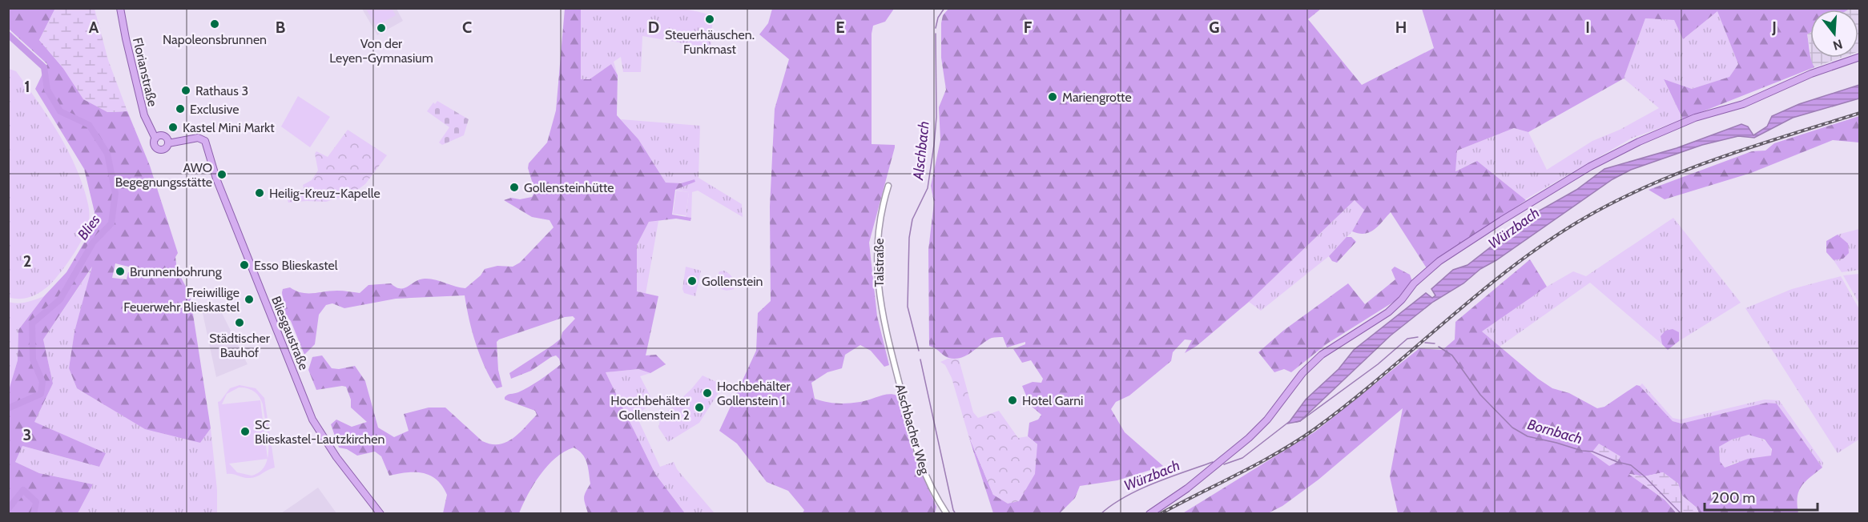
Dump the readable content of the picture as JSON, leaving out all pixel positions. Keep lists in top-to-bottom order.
{
  "streets": {
    "main road": ["Florianstraße", "Bliesgaustraße"],
    "street": ["Talstraße", "Alschbacher Weg"]
  },
  "crossings": [
    ["Florianstraße", "Bliesgaustraße"],
    ["Talstraße", "Alschbacher Weg"]
  ],
  "water": [
    "Alschbach",
    "Blies",
    "Würzbach",
    "Bornbach"
  ],
  "places": [
    "Steuerhäuschen. Funkmast",
    "Napoleonsbrunnen",
    "Von der Leyen-Gymnasium",
    "Rathaus 3",
    "Mariengrotte",
    "Exclusive",
    "Kastel Mini Markt",
    "AWO Begegnungsstätte",
    "Gollensteinhütte",
    "Heilig-Kreuz-Kapelle",
    "Esso Blieskastel",
    "Brunnenbohrung",
    "Gollenstein",
    "Freiwillige Feuerwehr Blieskastel",
    "Städtischer Bauhof",
    "Hochbehälter Gollenstein 1",
    "Hotel Garni",
    "Hocchbehälter Gollenstein 2",
    "SC Blieskastel-Lautzkirchen"
  ],
  "scale_bar": "200 m",
  "north": "bottom",
  "grid": {
    "columns": [
      "A",
      "B",
      "C",
      "D",
      "E",
      "F",
      "G",
      "H",
      "I",
      "J"
    ],
    "rows": ["1", "2", "3"]
  }
}
